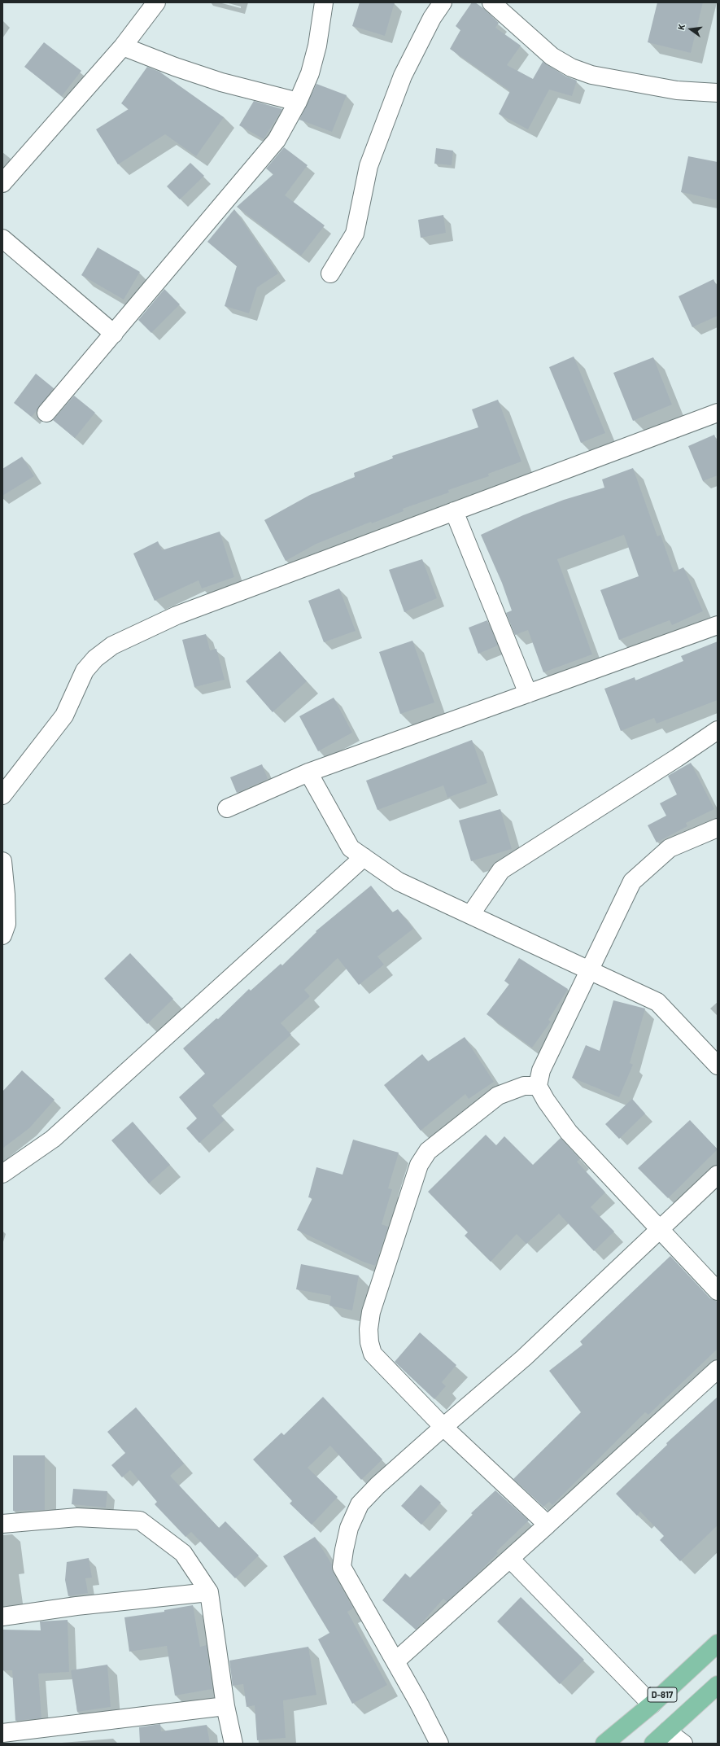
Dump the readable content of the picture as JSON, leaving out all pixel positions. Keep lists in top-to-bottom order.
{
  "streets": {
    "highway": ["D-817"]
  },
  "north": "left"
}
